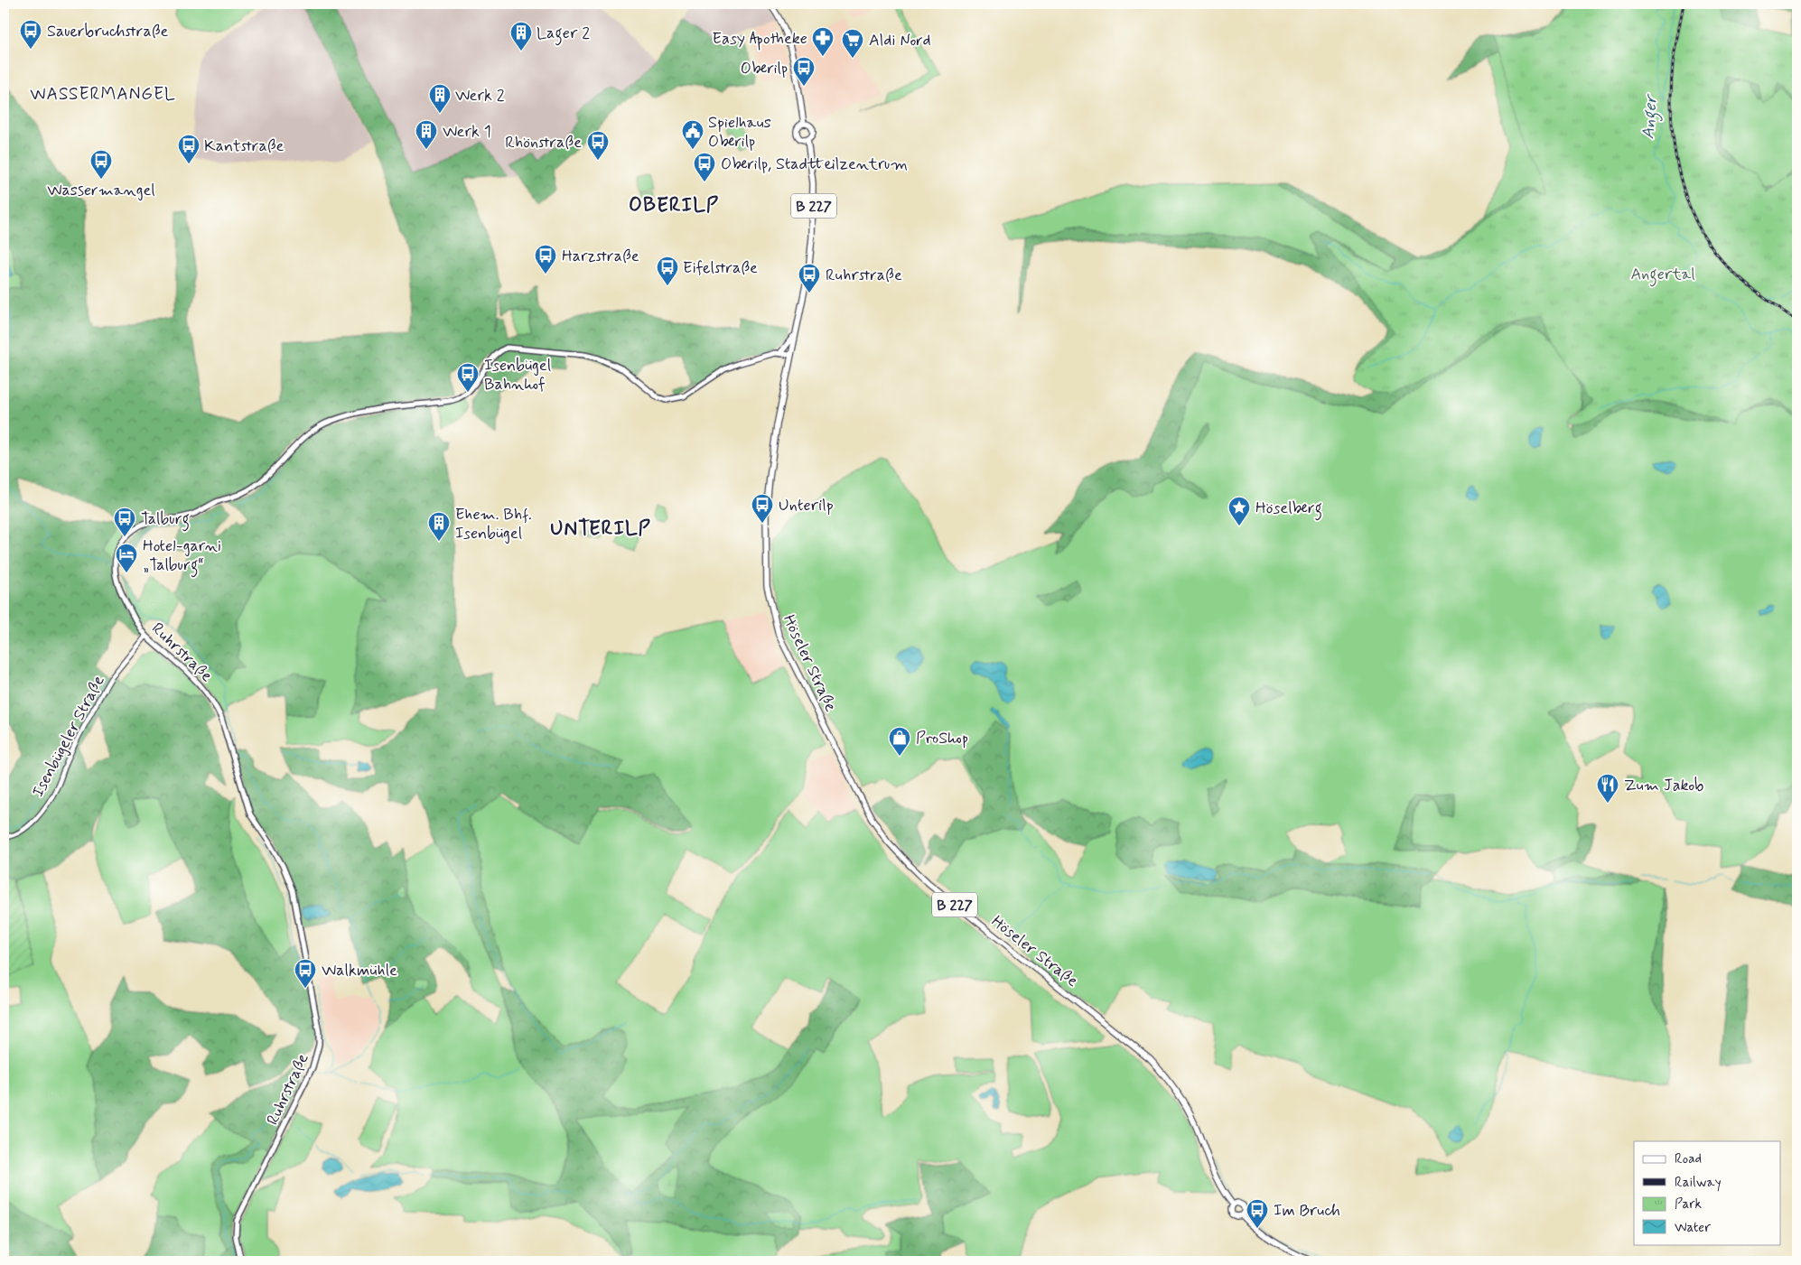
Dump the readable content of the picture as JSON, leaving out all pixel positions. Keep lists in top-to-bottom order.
{
  "streets": {
    "main road": ["B 227", "Ruhrstraße", "Höseler Straße"],
    "street": ["Isenbügeler Straße"]
  },
  "crossings": [
    ["Ruhrstraße", "Höseler Straße"],
    ["Ruhrstraße", "Isenbügeler Straße"]
  ],
  "districts": ["WASSERMANGEL", "OBERILP", "UNTERILP"],
  "water": ["Anger"],
  "parks": ["Angertal"],
  "places": {
    "bus stop": [
      "Sauerbruchstraße",
      "Oberilp",
      "Rhönstraße",
      "Kantstraße",
      "Wassermangel",
      "Oberilp, Stadtteilzentrum",
      "Harzstraße",
      "Eifelstraße",
      "Ruhrstraße",
      "Isenbügel Bahnhof",
      "Unterilp",
      "Talburg",
      "Walkmühle",
      "Im Bruch"
    ],
    "building": [
      "Lager 2",
      "Werk 2",
      "Werk 1",
      "Ehem. Bhf. Isenbügel"
    ],
    "pharmacy": ["Easy Apotheke"],
    "supermarket": ["Aldi Nord"],
    "public building": ["Spielhaus Oberilp"],
    "place": ["Höselberg"],
    "hotel": ["Hotel-garni „Talburg“"],
    "shop": ["ProShop"],
    "restaurant": ["Zum Jakob"]
  },
  "legend": [
    "Road",
    "Railway",
    "Park",
    "Water"
  ]
}
